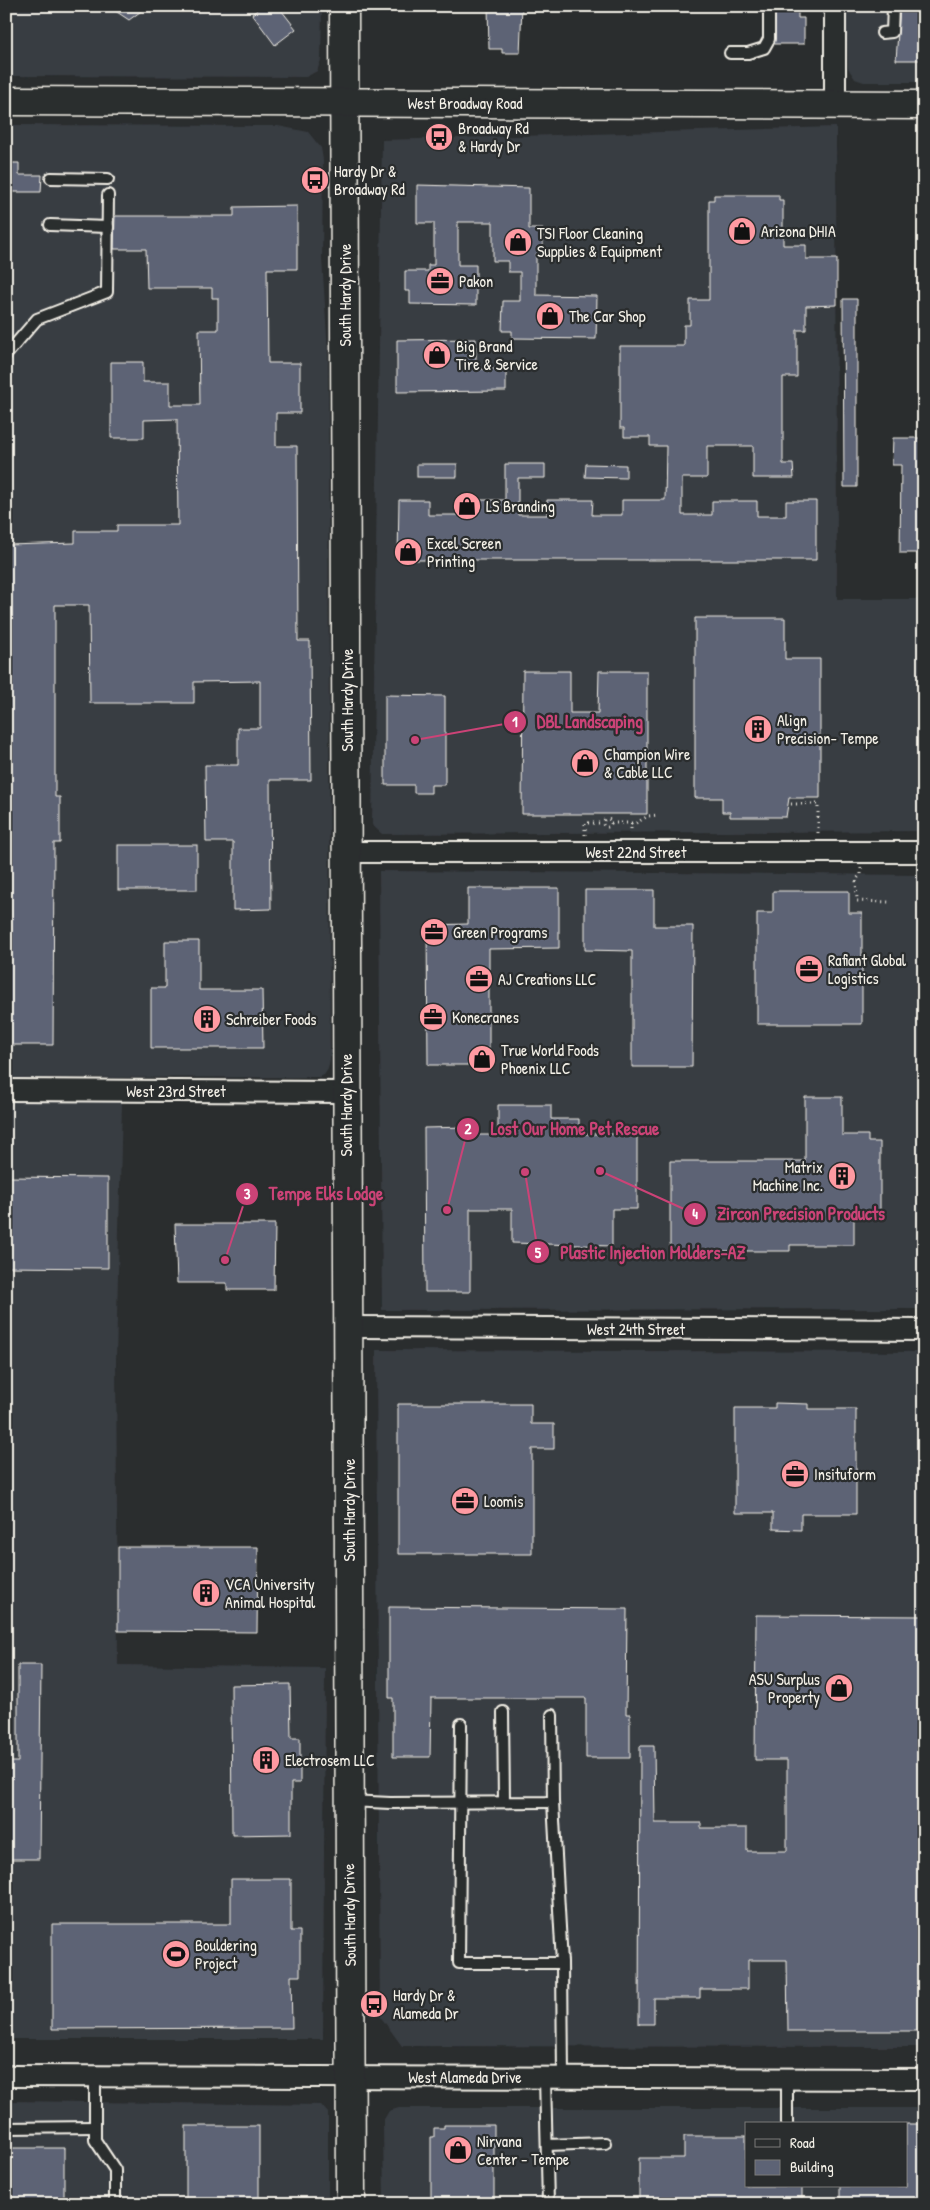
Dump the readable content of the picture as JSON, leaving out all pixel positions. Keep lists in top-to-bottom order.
{
  "streets": {
    "street": [
      "West Broadway Road",
      "South Hardy Drive",
      "West 22nd Street",
      "West 23rd Street",
      "West 24th Street",
      "West Alameda Drive"
    ]
  },
  "crossings": [
    ["West Broadway Road", "South Hardy Drive"],
    ["South Hardy Drive", "West 22nd Street"],
    ["South Hardy Drive", "West 23rd Street"],
    ["South Hardy Drive", "West 24th Street"],
    ["South Hardy Drive", "West Alameda Drive"]
  ],
  "places": {
    "bus stop": ["Broadway Rd & Hardy Dr", "Hardy Dr & Broadway Rd", "Hardy Dr & Alameda Dr"],
    "shop": [
      "Arizona DHIA",
      "TSI Floor Cleaning Supplies & Equipment",
      "The Car Shop",
      "Big Brand Tire & Service",
      "LS Branding",
      "Excel Screen Printing",
      "Champion Wire & Cable LLC",
      "True World Foods Phoenix LLC",
      "ASU Surplus Property",
      "Nirvana Center - Tempe"
    ],
    "office": [
      "Pakon",
      "Green Programs",
      "Rafiant Global Logistics",
      "AJ Creations LLC",
      "Konecranes",
      "Insituform",
      "Loomis"
    ],
    "building": [
      "Align Precision- Tempe",
      "Schreiber Foods",
      "Matrix Machine Inc.",
      "VCA University Animal Hospital",
      "Electrosem LLC"
    ],
    "other": [
      "DBL Landscaping",
      "Zircon Precision Products",
      "Plastic Injection Molders-AZ",
      "Lost Our Home Pet Rescue",
      "Tempe Elks Lodge"
    ],
    "sports": ["Bouldering Project"]
  },
  "legend": ["Road", "Building"]
}
